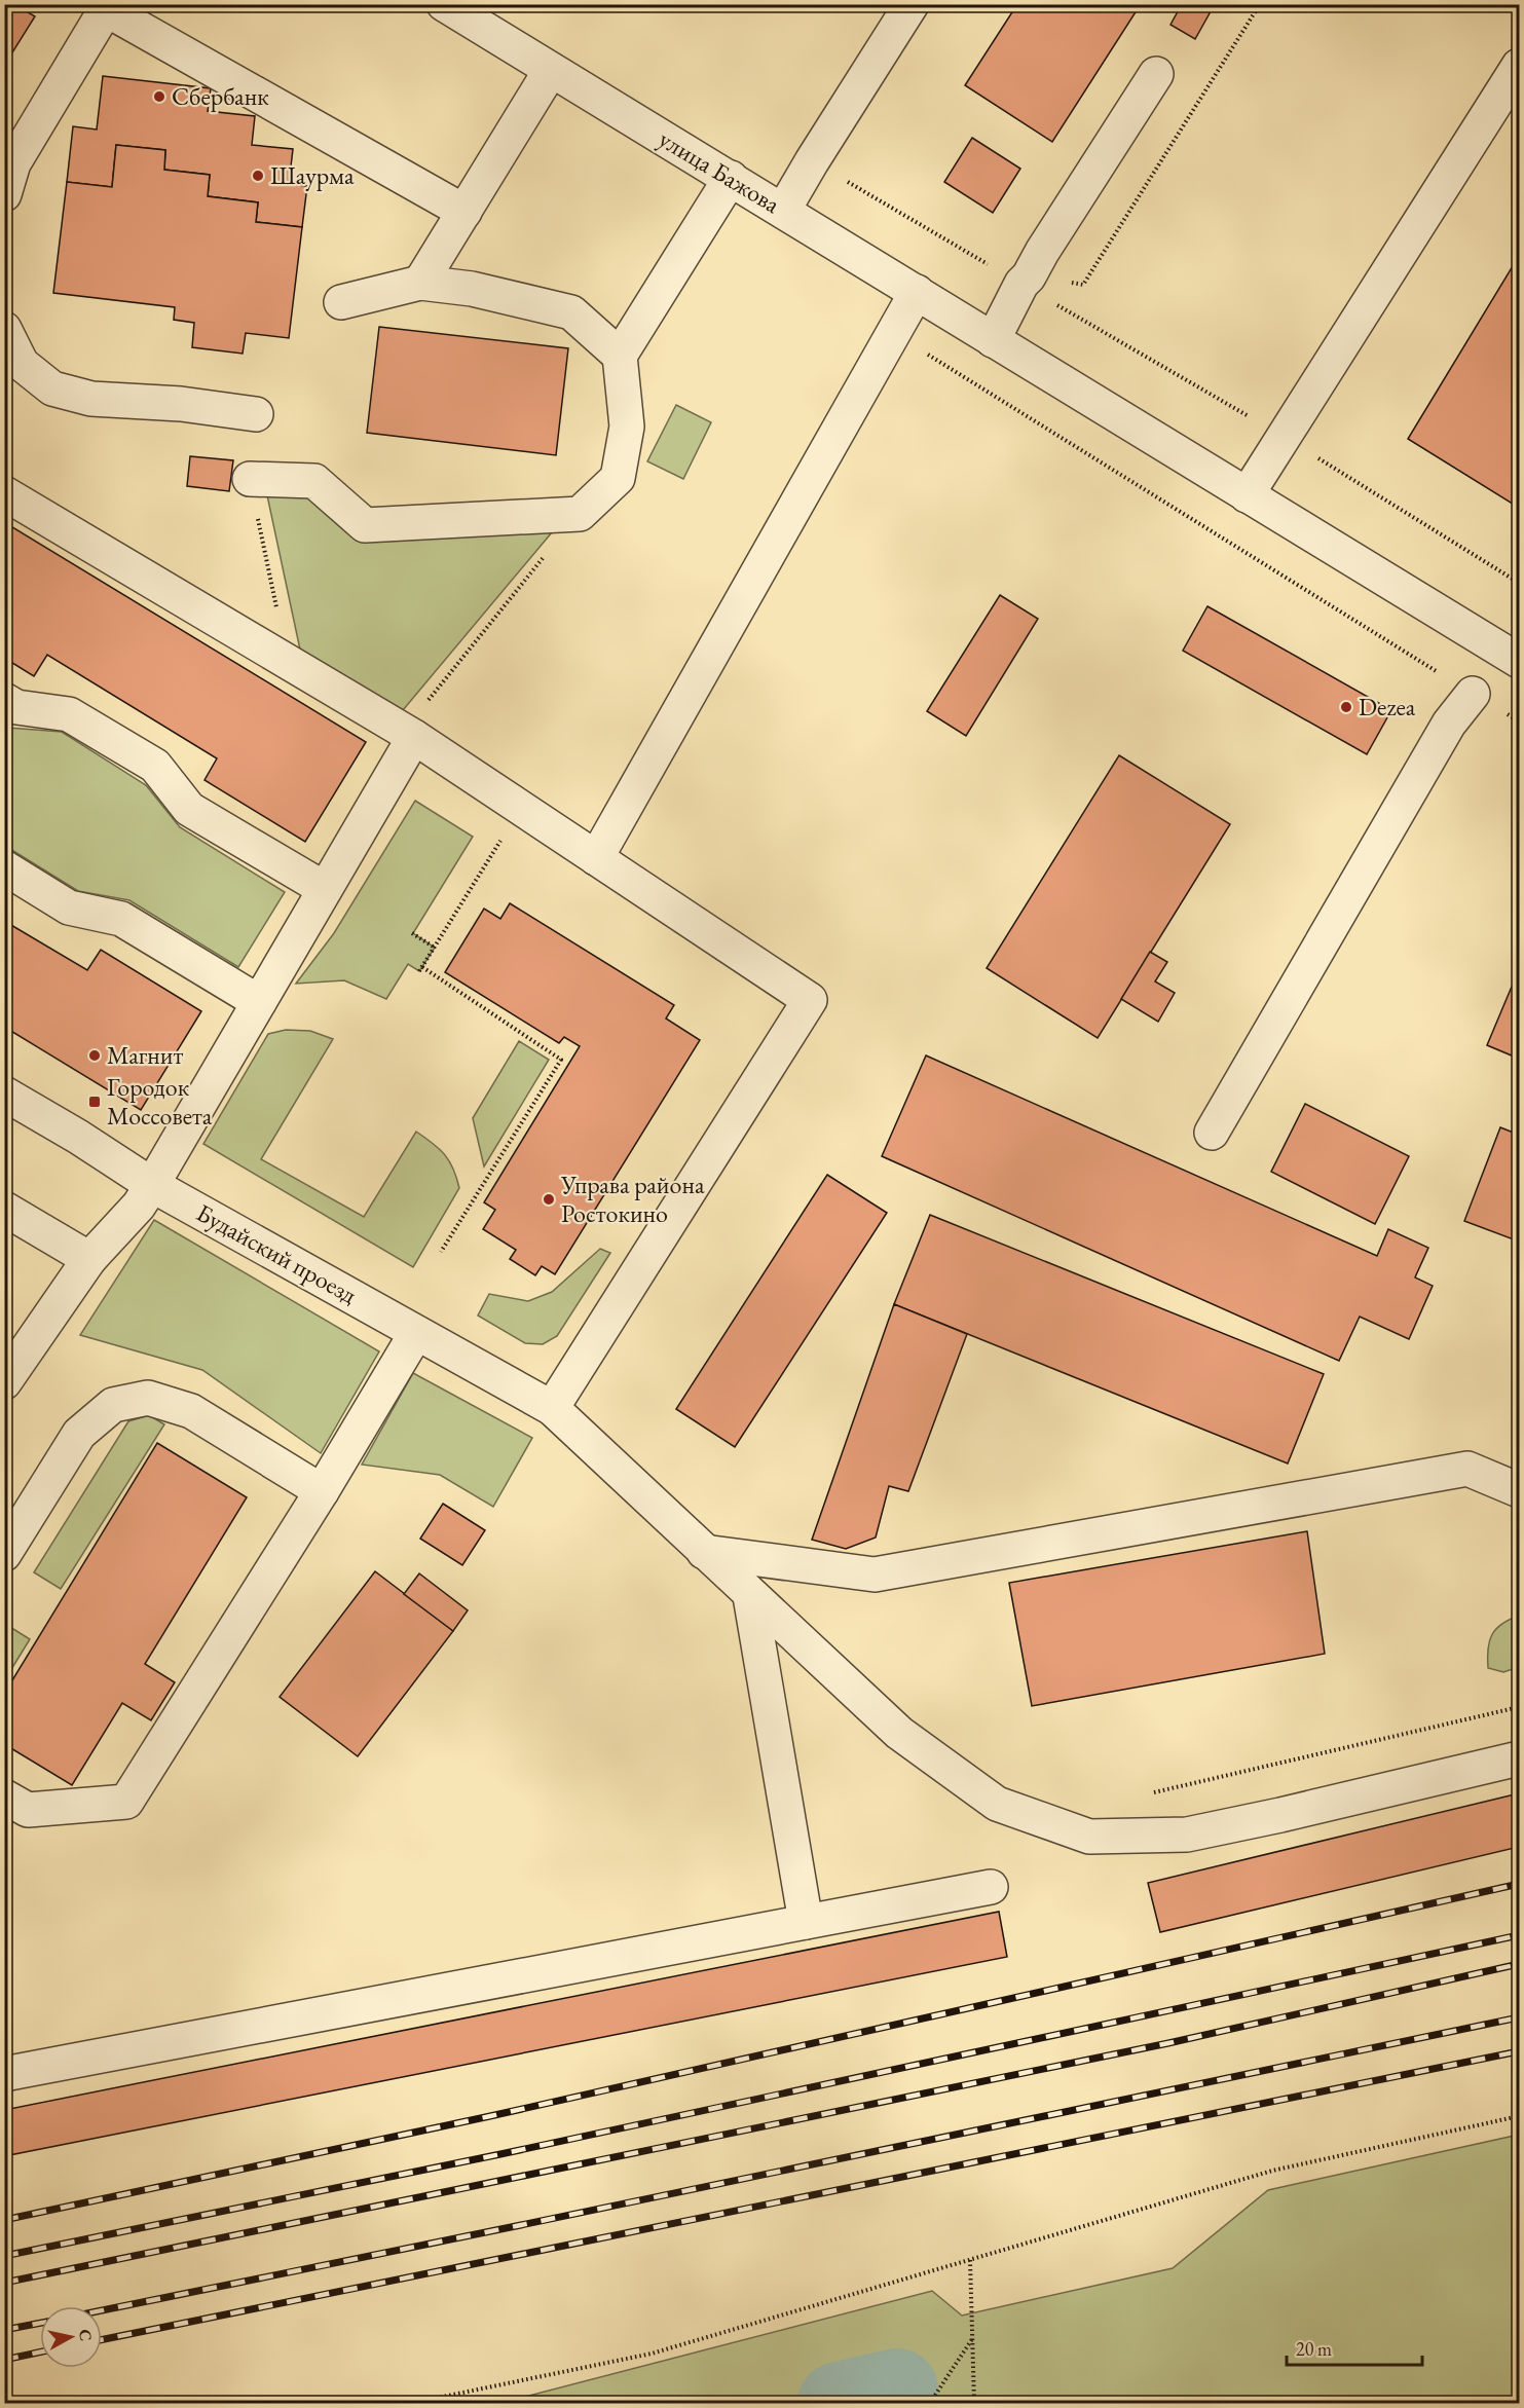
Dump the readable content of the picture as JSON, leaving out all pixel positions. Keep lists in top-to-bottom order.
{
  "streets": {
    "street": ["улица Бажова", "Будайский проезд"]
  },
  "places": {
    "other": [
      "Сбербанк",
      "Шаурма",
      "Dezea",
      "Магнит",
      "Управа района Ростокино"
    ],
    "transit": ["Городок Моссовета"]
  },
  "scale_bar": "20 m",
  "north": "right"
}
